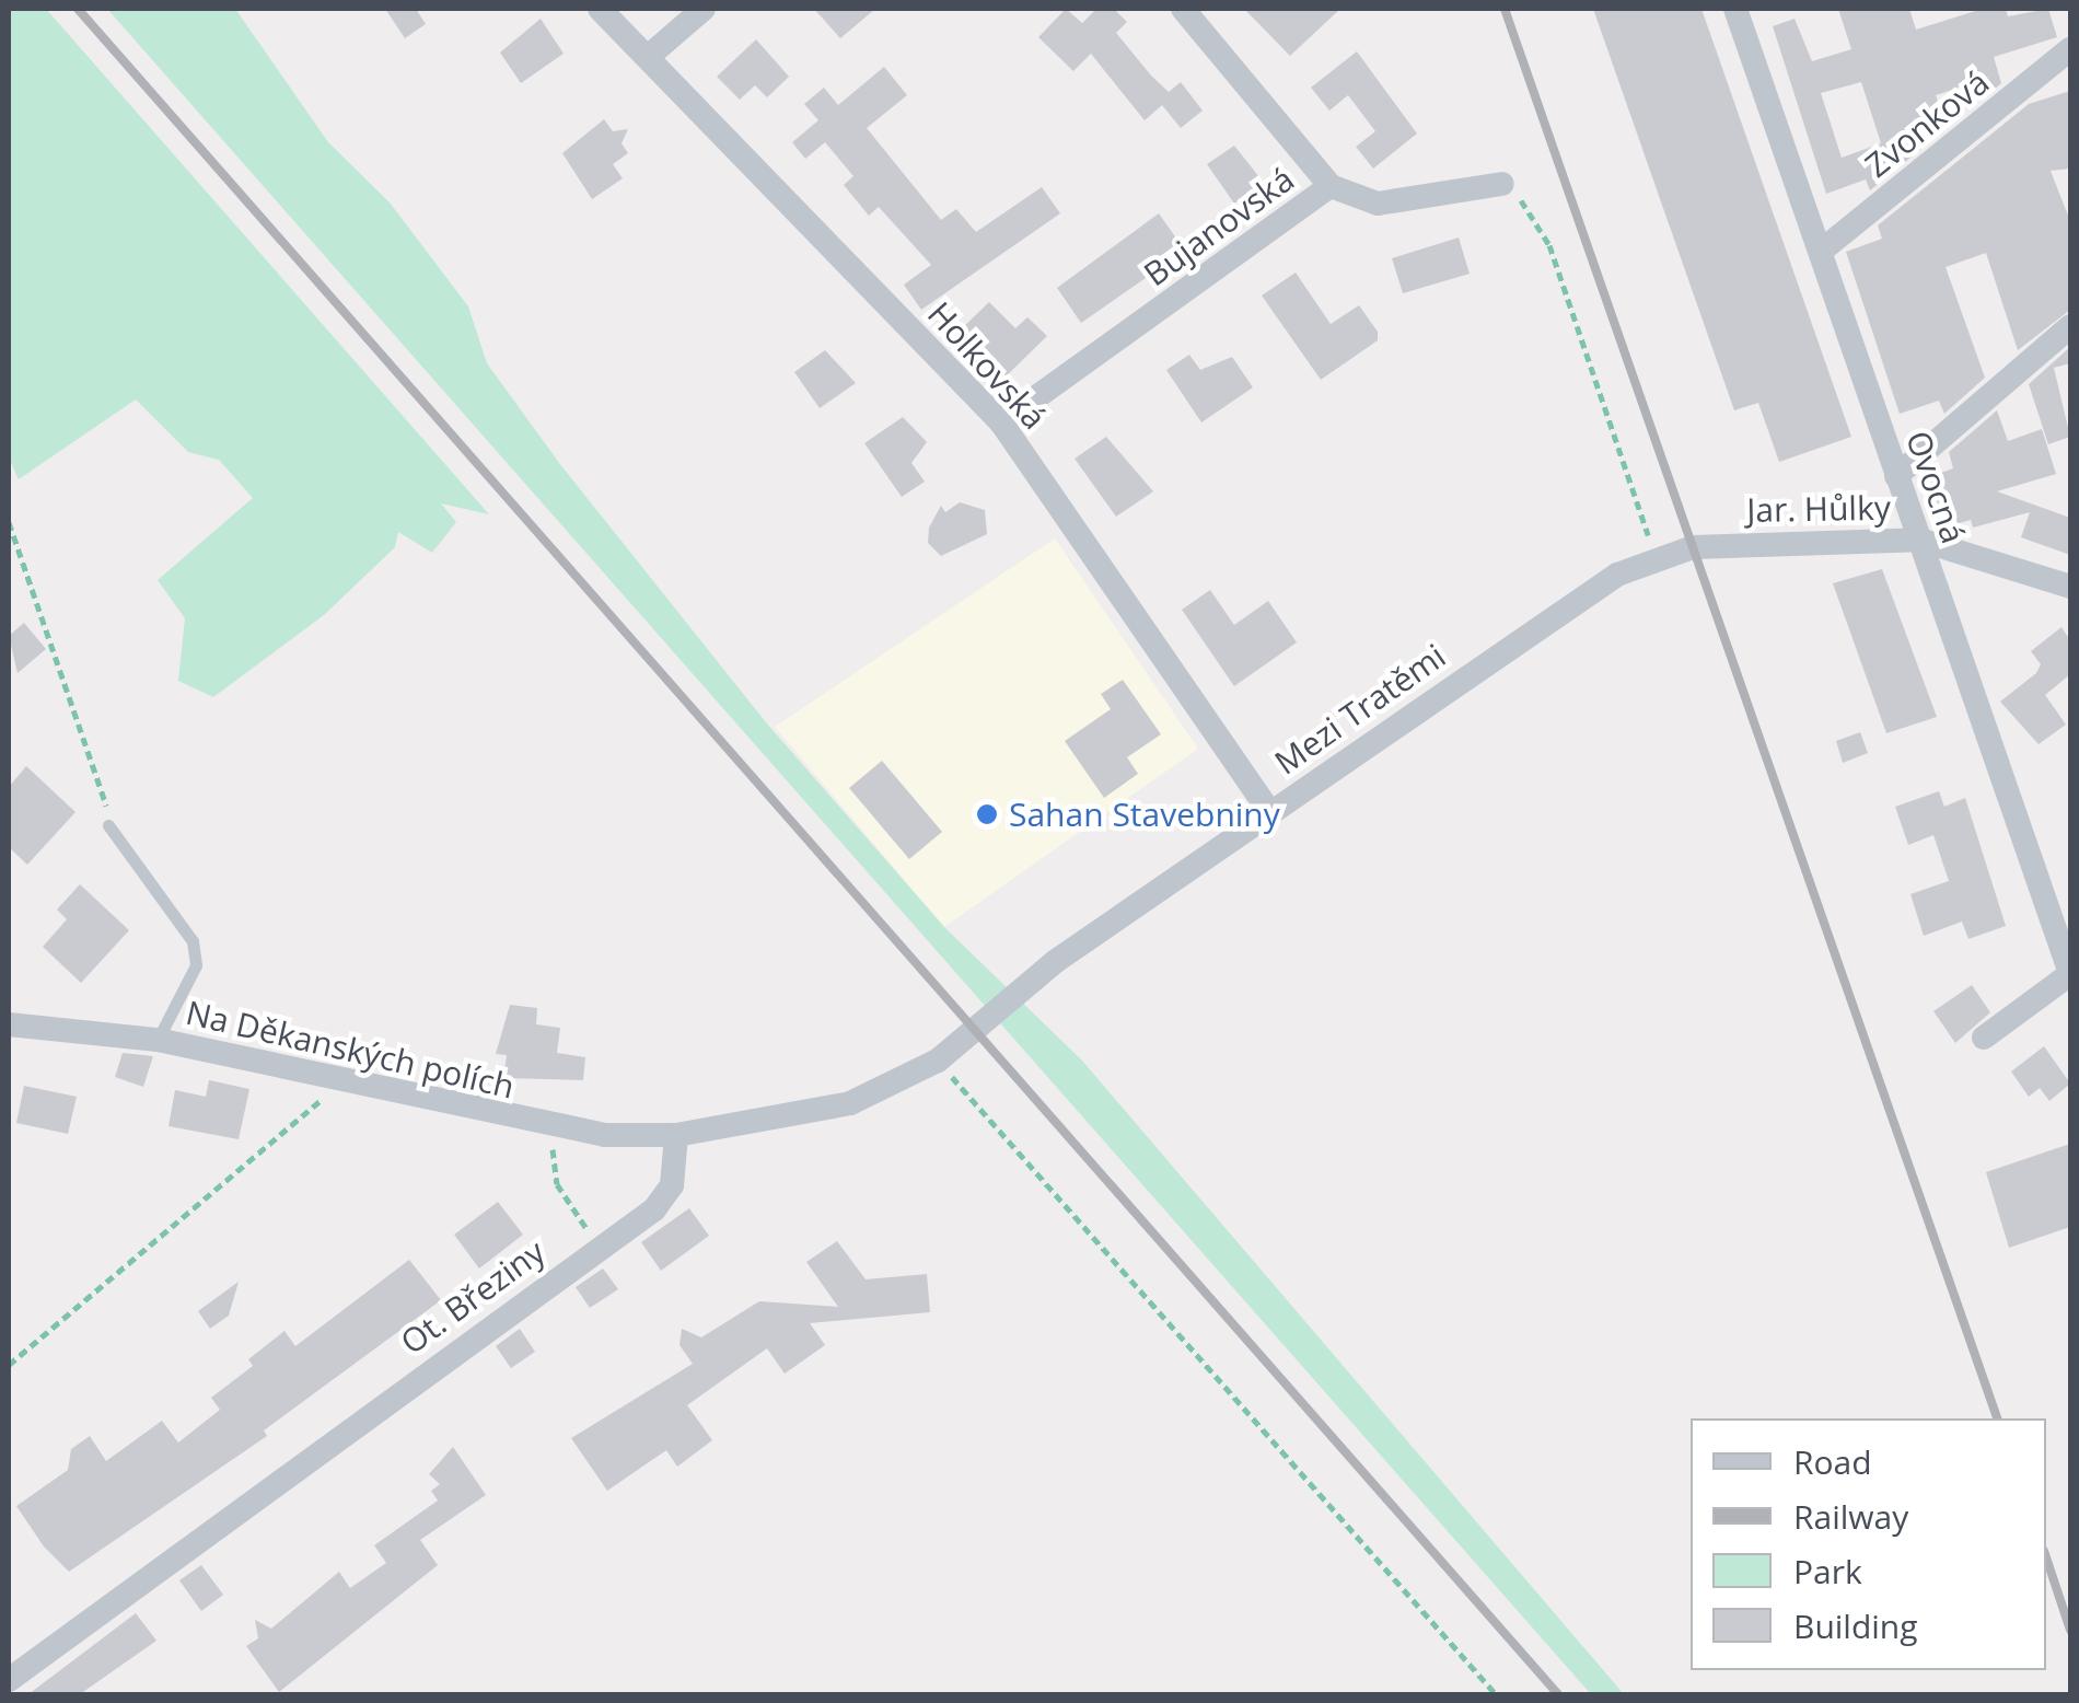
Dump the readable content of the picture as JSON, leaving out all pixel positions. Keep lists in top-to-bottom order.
{
  "streets": {
    "street": [
      "Zvonková",
      "Bujanovská",
      "Holkovská",
      "Ovocná",
      "Jar. Hůlky",
      "Mezi Tratěmi",
      "Na Děkanských polích",
      "Ot. Březiny"
    ]
  },
  "crossings": [
    ["Zvonková", "Ovocná"],
    ["Bujanovská", "Holkovská"],
    ["Holkovská", "Mezi Tratěmi"],
    ["Ovocná", "Jar. Hůlky"],
    ["Jar. Hůlky", "Mezi Tratěmi"],
    ["Na Děkanských polích", "Ot. Březiny"]
  ],
  "places": ["Sahan Stavebniny"],
  "legend": [
    "Road",
    "Railway",
    "Park",
    "Building"
  ]
}
